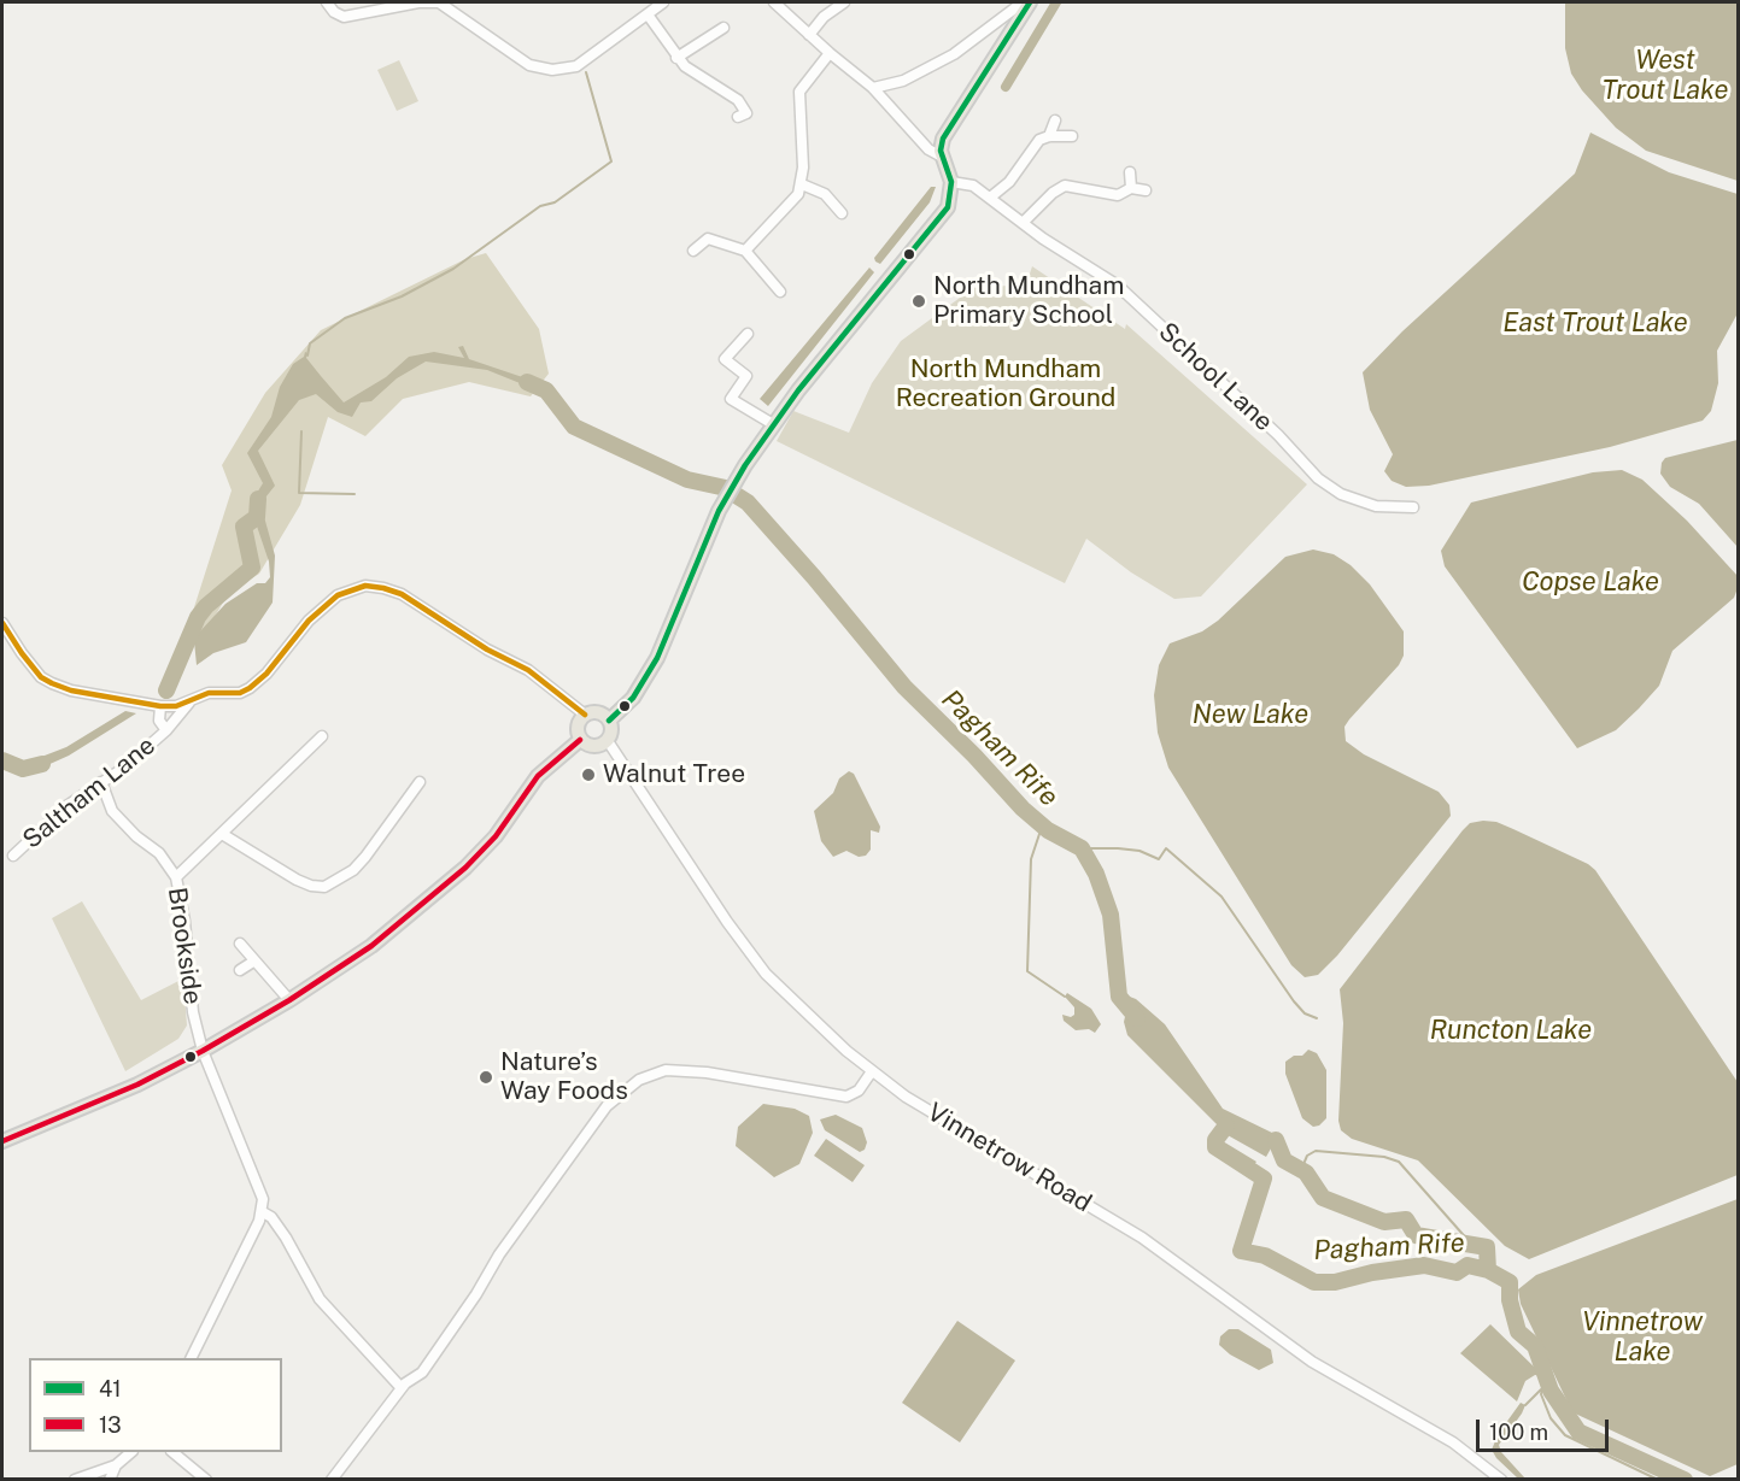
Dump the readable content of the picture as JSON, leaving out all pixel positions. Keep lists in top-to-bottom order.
{
  "streets": {
    "street": [
      "School Lane",
      "Saltham Lane",
      "Brookside",
      "Vinnetrow Road"
    ]
  },
  "crossings": [
    ["Saltham Lane", "Brookside"]
  ],
  "water": [
    "West Trout Lake",
    "East Trout Lake",
    "Copse Lake",
    "New Lake",
    "Pagham Rife",
    "Runcton Lake",
    "Vinnetrow Lake"
  ],
  "parks": ["North Mundham Recreation Ground"],
  "places": ["North Mundham Primary School", "Walnut Tree", "Nature’s Way Foods"],
  "lines": ["transit line 41", "transit line 13"],
  "legend": ["41", "13"],
  "scale_bar": "100 m"
}
